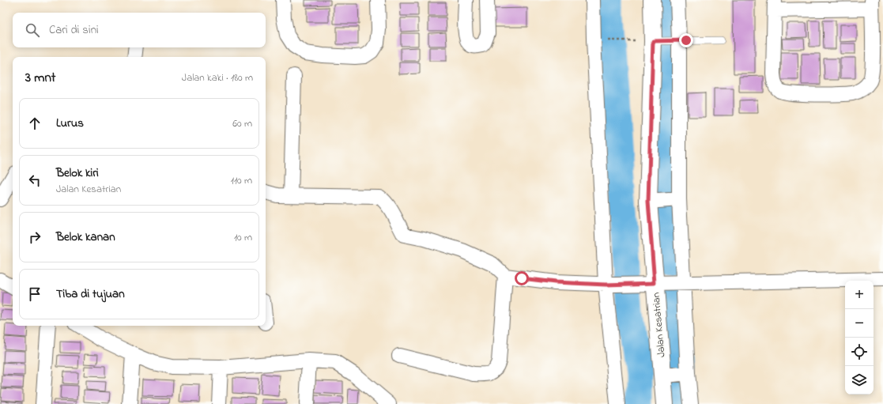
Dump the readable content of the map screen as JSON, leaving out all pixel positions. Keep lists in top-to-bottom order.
{
  "streets": {
    "street": ["Jalan Kesatrian"]
  },
  "page": {
    "search": "Cari di sini",
    "heading": ["3 mnt", "Jalan kaki · 180 m"],
    "list": [
      ["Lurus", "60 m"],
      ["Belok kiri", "Jalan Kesatrian", "110 m"],
      ["Belok kanan", "10 m"],
      "Tiba di tujuan"
    ],
    "map_buttons": ["+", "−"]
  }
}
